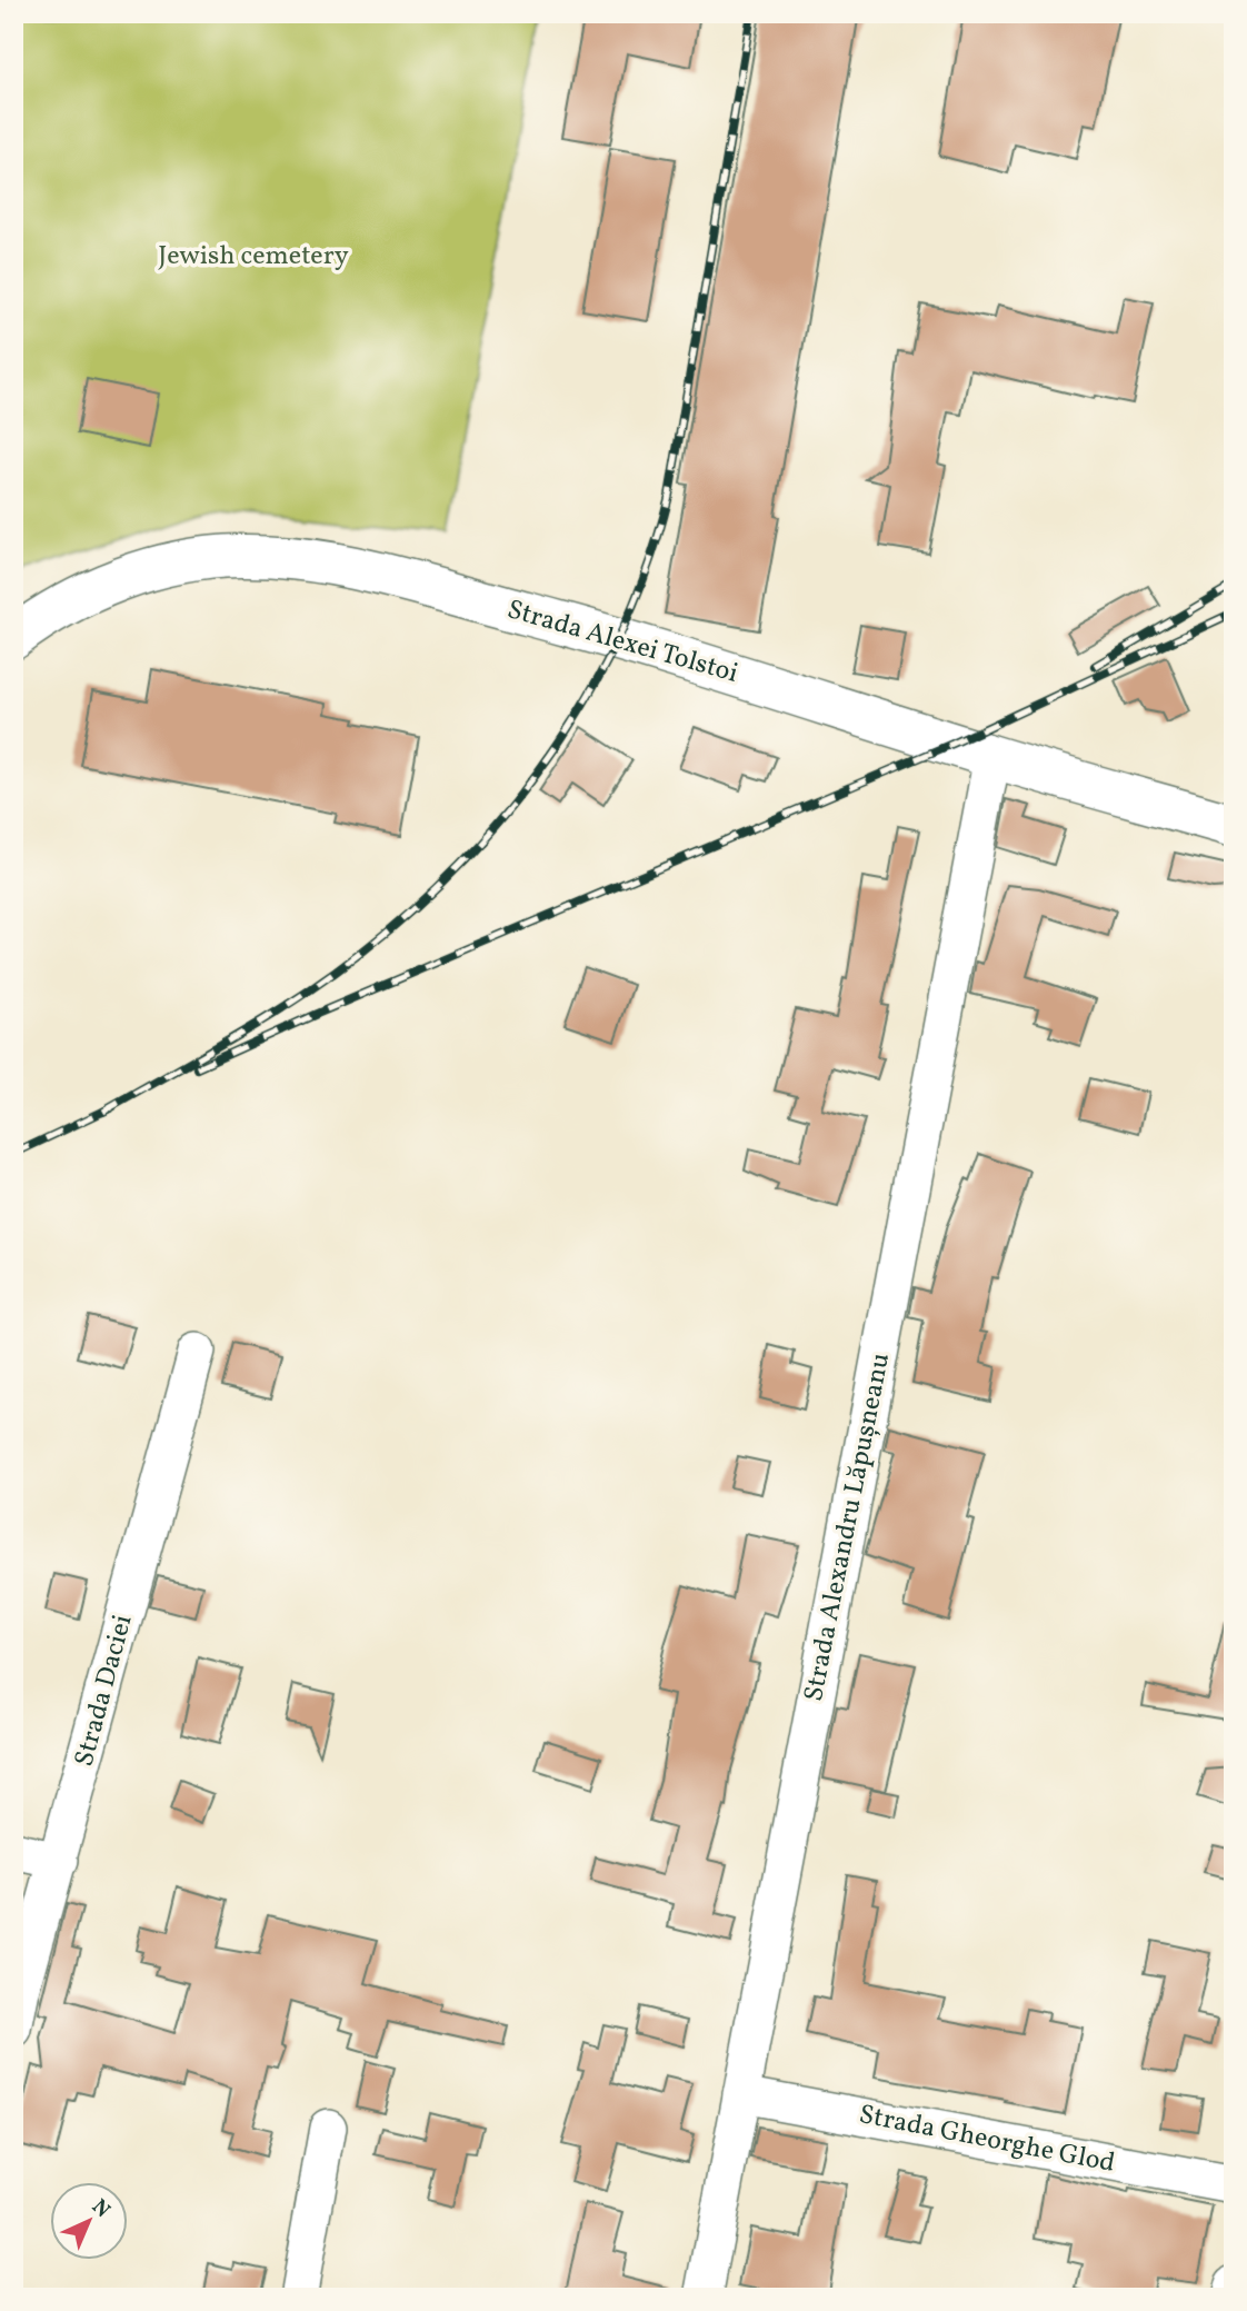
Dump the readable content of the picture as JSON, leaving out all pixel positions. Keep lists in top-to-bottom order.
{
  "streets": {
    "main road": ["Strada Alexei Tolstoi"],
    "street": ["Strada Alexandru Lăpușneanu", "Strada Daciei", "Strada Gheorghe Glod"]
  },
  "crossings": [
    ["Strada Alexei Tolstoi", "Strada Alexandru Lăpușneanu"],
    ["Strada Alexandru Lăpușneanu", "Strada Gheorghe Glod"]
  ],
  "parks": ["Jewish cemetery"],
  "north": "top right"
}
